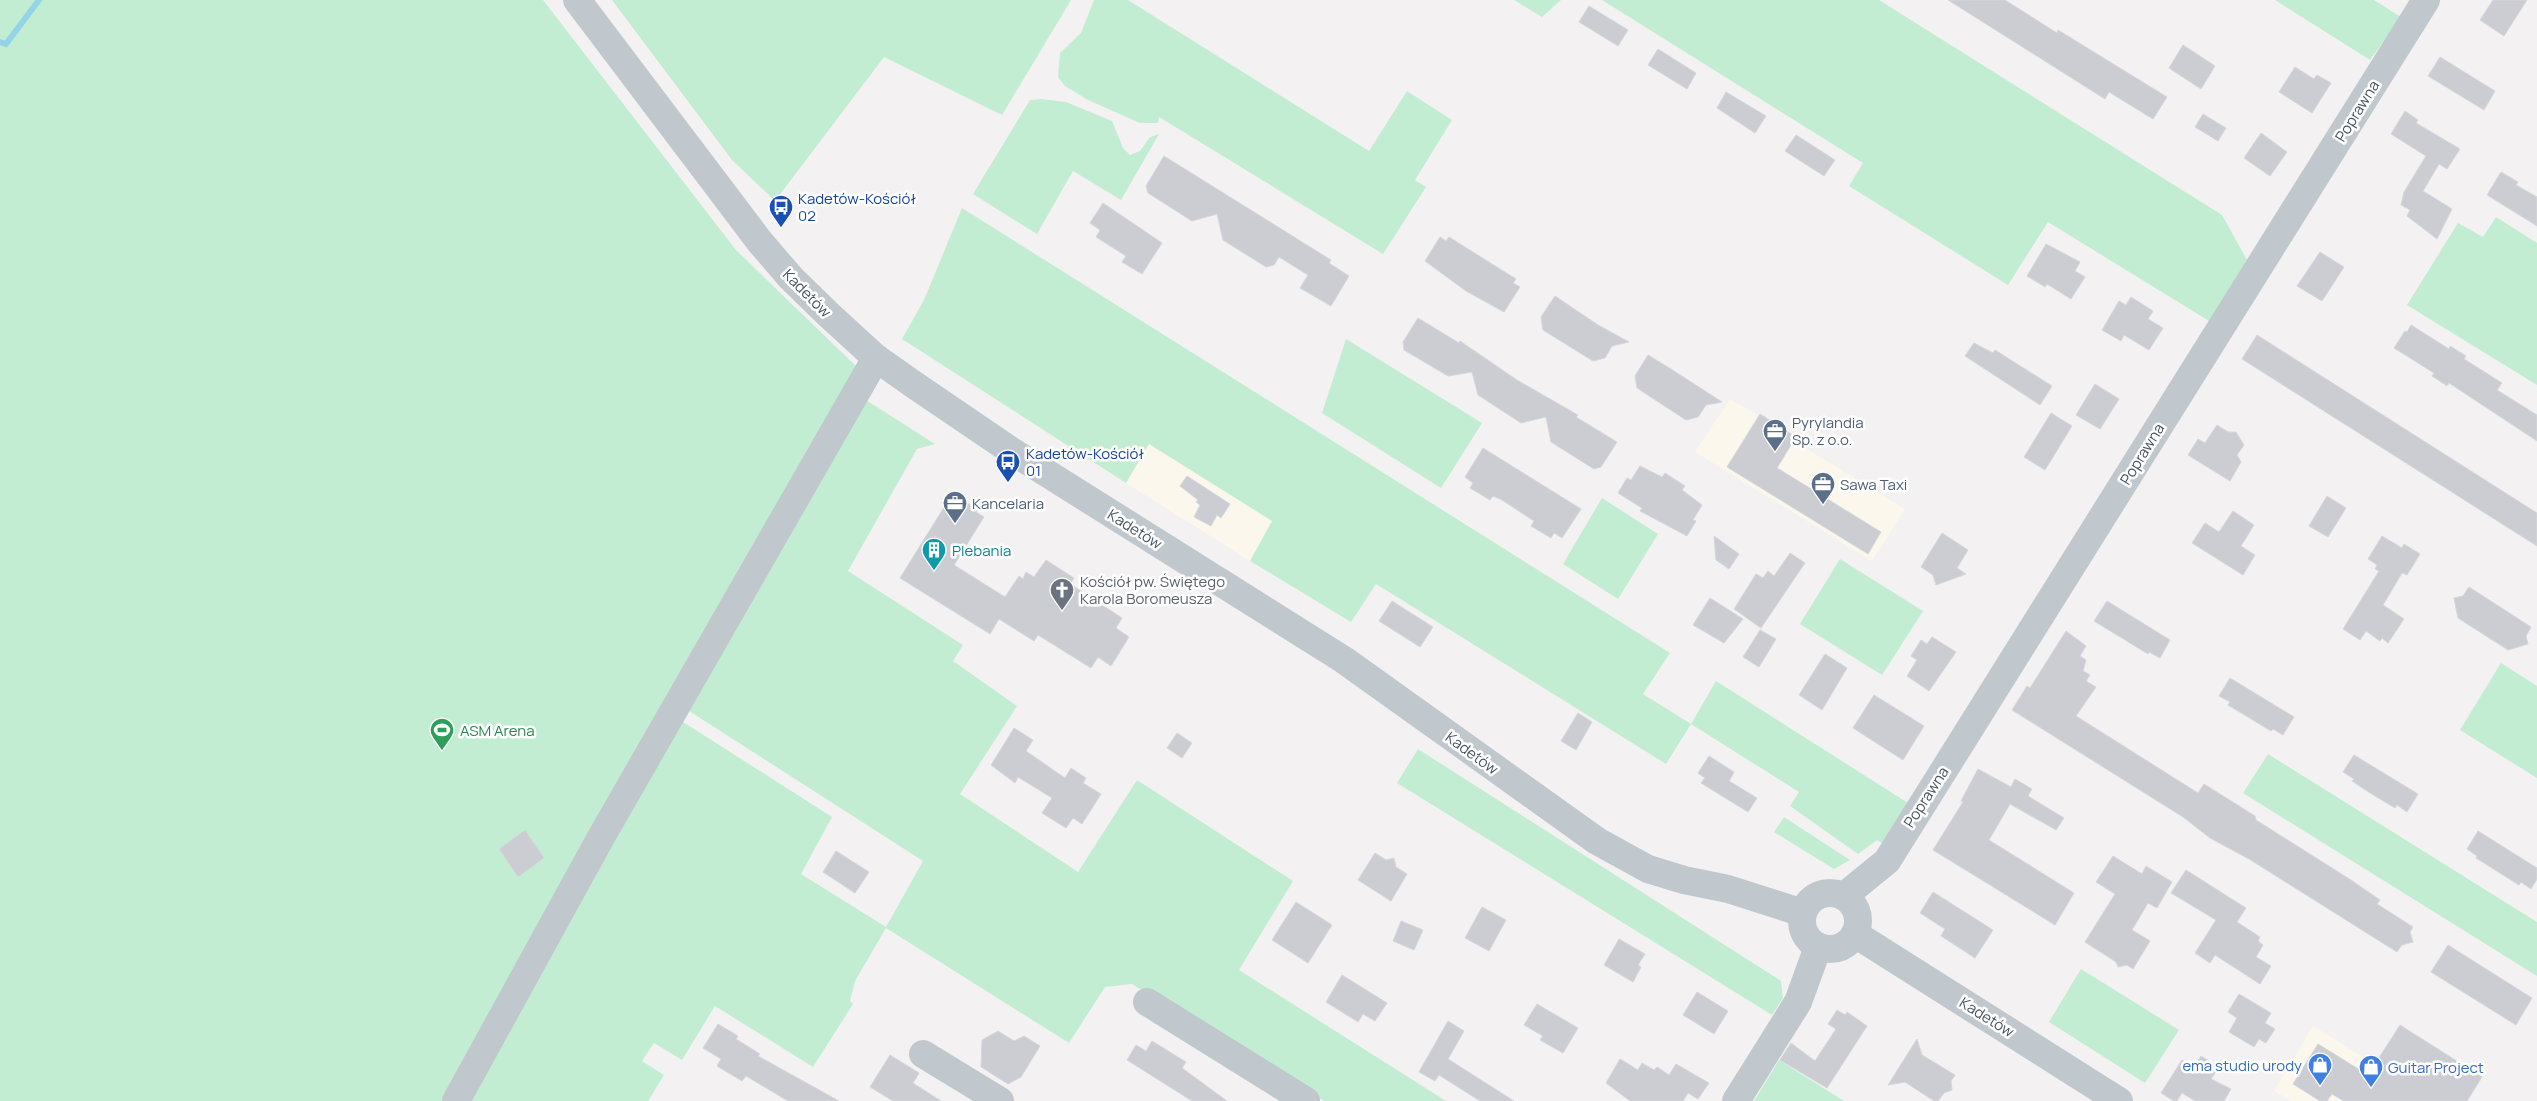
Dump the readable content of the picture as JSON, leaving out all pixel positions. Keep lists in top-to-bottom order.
{
  "streets": {
    "street": ["Poprawna", "Kadetów"]
  },
  "crossings": [
    ["Poprawna", "Kadetów"]
  ],
  "places": {
    "bus stop": ["Kadetów-Kościół 02", "Kadetów-Kościół 01"],
    "office": ["Pyrylandia Sp. z o.o.", "Sawa Taxi", "Kancelaria"],
    "building": ["Plebania"],
    "church": ["Kościół pw. Świętego Karola Boromeusza"],
    "sports": ["ASM Arena"],
    "shop": ["ema studio urody", "Guitar Project"]
  }
}
